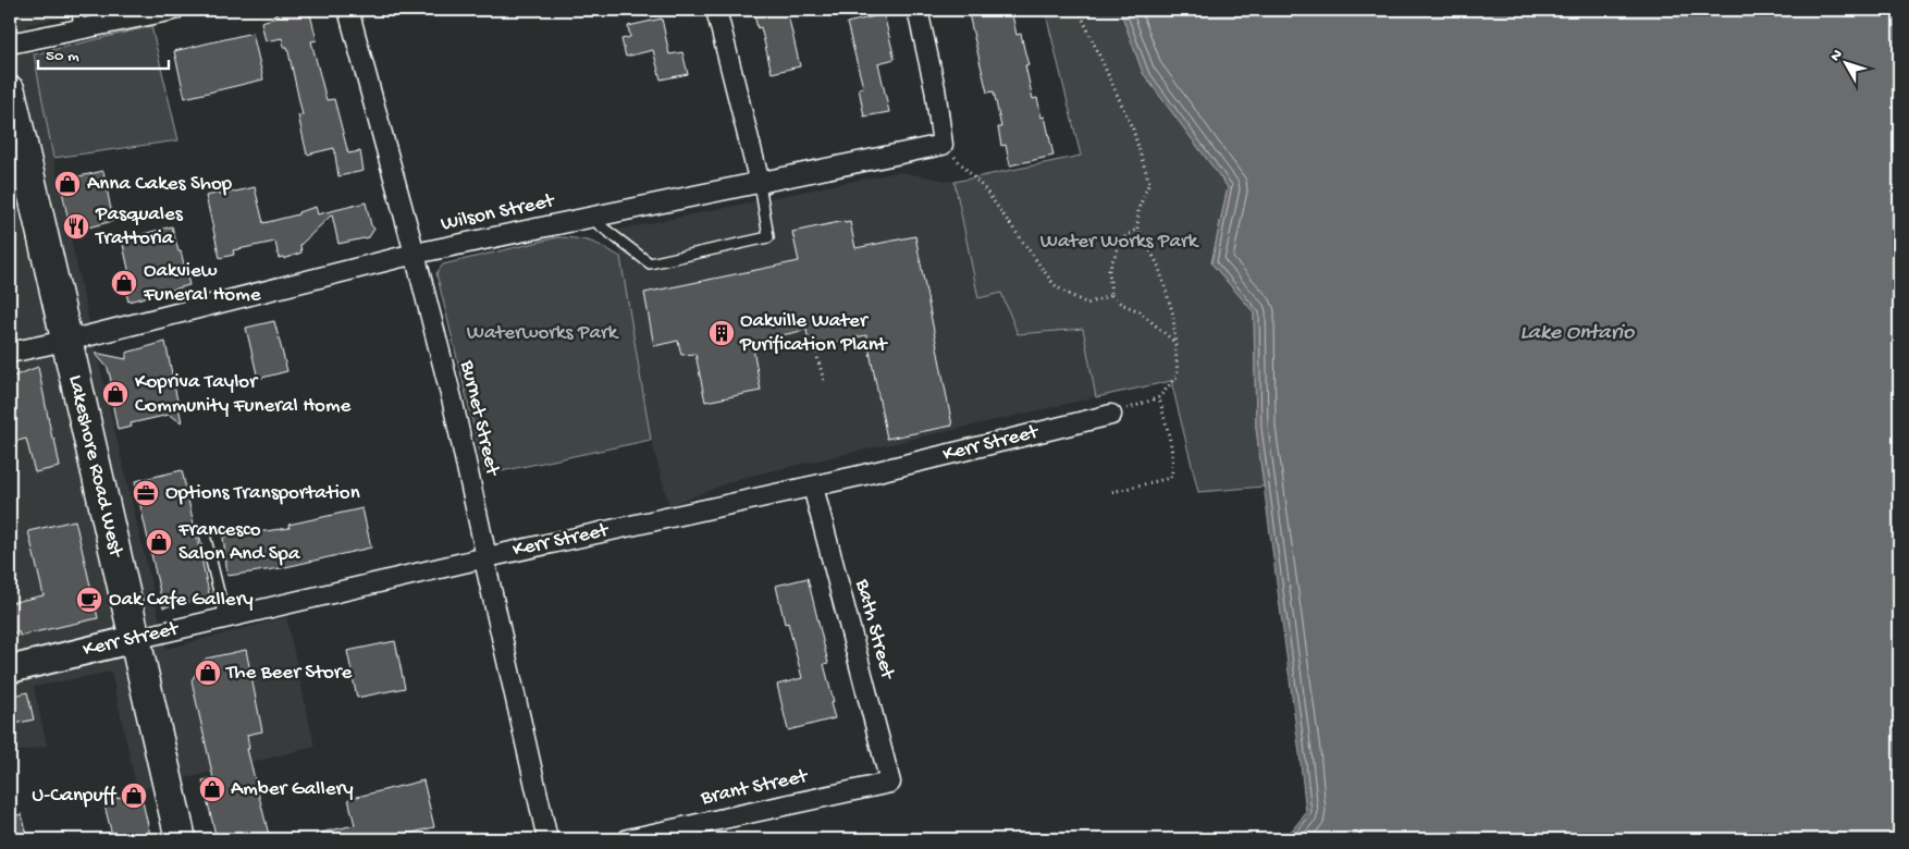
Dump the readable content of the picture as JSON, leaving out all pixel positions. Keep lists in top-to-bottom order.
{
  "streets": {
    "main road": ["Kerr Street", "Lakeshore Road West"],
    "street": [
      "Wilson Street",
      "Burnet Street",
      "Bath Street",
      "Brant Street"
    ]
  },
  "crossings": [
    ["Wilson Street", "Burnet Street"],
    ["Wilson Street", "Lakeshore Road West"],
    ["Burnet Street", "Kerr Street"],
    ["Kerr Street", "Lakeshore Road West"],
    ["Kerr Street", "Bath Street"],
    ["Bath Street", "Brant Street"]
  ],
  "water": ["Lake Ontario"],
  "parks": ["Water Works Park", "Waterworks Park"],
  "places": {
    "shop": [
      "Anna Cakes Shop",
      "Oakview Funeral Home",
      "Kopriva Taylor Community Funeral Home",
      "Francesco Salon And Spa",
      "The Beer Store",
      "Amber Gallery",
      "U-Canpuff"
    ],
    "restaurant": ["Pasquales Trattoria"],
    "building": ["Oakville Water Purification Plant"],
    "office": ["Options Transportation"],
    "cafe": ["Oak Cafe Gallery"]
  },
  "scale_bar": "50 m",
  "north": "top left"
}
